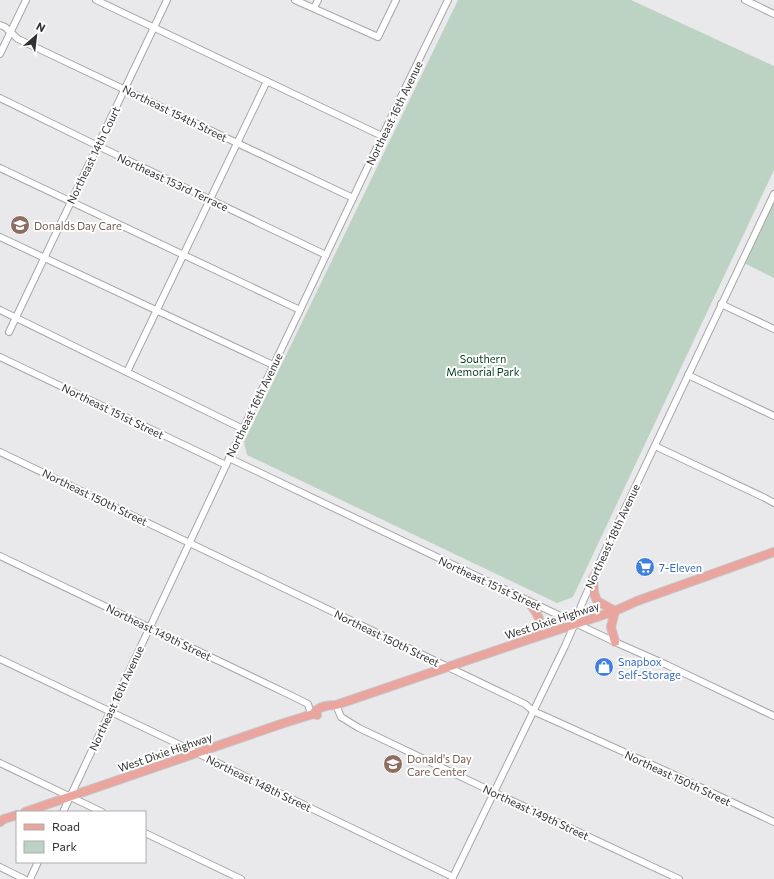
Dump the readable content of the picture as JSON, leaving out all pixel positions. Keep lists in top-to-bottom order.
{
  "streets": {
    "main road": ["West Dixie Highway"],
    "street": [
      "Northeast 154th Street",
      "Northeast 16th Avenue",
      "Northeast 14th Court",
      "Northeast 153rd Terrace",
      "Northeast 151st Street",
      "Northeast 150th Street",
      "Northeast 18th Avenue",
      "Northeast 149th Street",
      "Northeast 148th Street"
    ]
  },
  "crossings": [
    ["Northeast 154th Street", "Northeast 16th Avenue"],
    ["Northeast 154th Street", "Northeast 14th Court"],
    ["Northeast 16th Avenue", "Northeast 153rd Terrace"],
    ["Northeast 16th Avenue", "Northeast 151st Street"],
    ["Northeast 16th Avenue", "Northeast 150th Street"],
    ["Northeast 16th Avenue", "West Dixie Highway"],
    ["Northeast 16th Avenue", "Northeast 149th Street"],
    ["Northeast 16th Avenue", "Northeast 148th Street"],
    ["Northeast 14th Court", "Northeast 153rd Terrace"],
    ["Northeast 151st Street", "Northeast 18th Avenue"],
    ["Northeast 151st Street", "West Dixie Highway"],
    ["Northeast 150th Street", "Northeast 18th Avenue"],
    ["Northeast 150th Street", "West Dixie Highway"],
    ["Northeast 18th Avenue", "West Dixie Highway"],
    ["Northeast 18th Avenue", "Northeast 149th Street"],
    ["Northeast 18th Avenue", "Northeast 148th Street"],
    ["West Dixie Highway", "Northeast 149th Street"],
    ["West Dixie Highway", "Northeast 148th Street"]
  ],
  "parks": ["Southern Memorial Park"],
  "places": {
    "school or university": ["Donalds Day Care", "Donald's Day Care Center"],
    "supermarket": ["7-Eleven"],
    "shop": ["Snapbox Self-Storage"]
  },
  "legend": ["Road", "Park"],
  "north": "top right"
}
